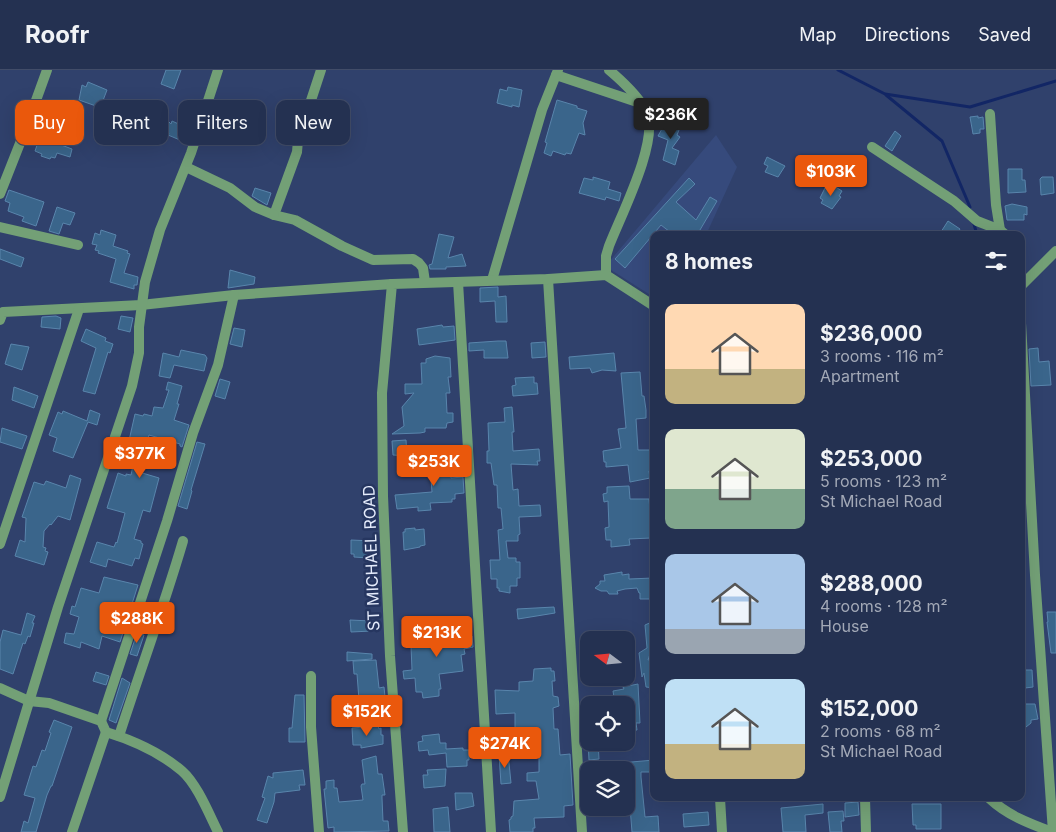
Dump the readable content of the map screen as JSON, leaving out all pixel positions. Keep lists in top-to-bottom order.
{
  "streets": {
    "street": ["ST MICHAEL ROAD"]
  },
  "north": "left",
  "page": {
    "header": "Roofr",
    "nav": ["Map", "Directions", "Saved"],
    "price": [
      "$236K",
      "$103K",
      "$377K",
      "$253K",
      "$288K",
      "$213K",
      "$152K",
      "$274K"
    ],
    "chip": [
      "Buy",
      "Rent",
      "Filters",
      "New"
    ],
    "heading": "8 homes",
    "list": [
      {
        "name": "$236,000",
        "note": "3 rooms · 116 m² · Apartment"
      },
      {
        "name": "$253,000",
        "note": "5 rooms · 123 m² · St Michael Road"
      },
      {
        "name": "$288,000",
        "note": "4 rooms · 128 m² · House"
      },
      {
        "name": "$152,000",
        "note": "2 rooms · 68 m² · St Michael Road"
      }
    ]
  }
}
